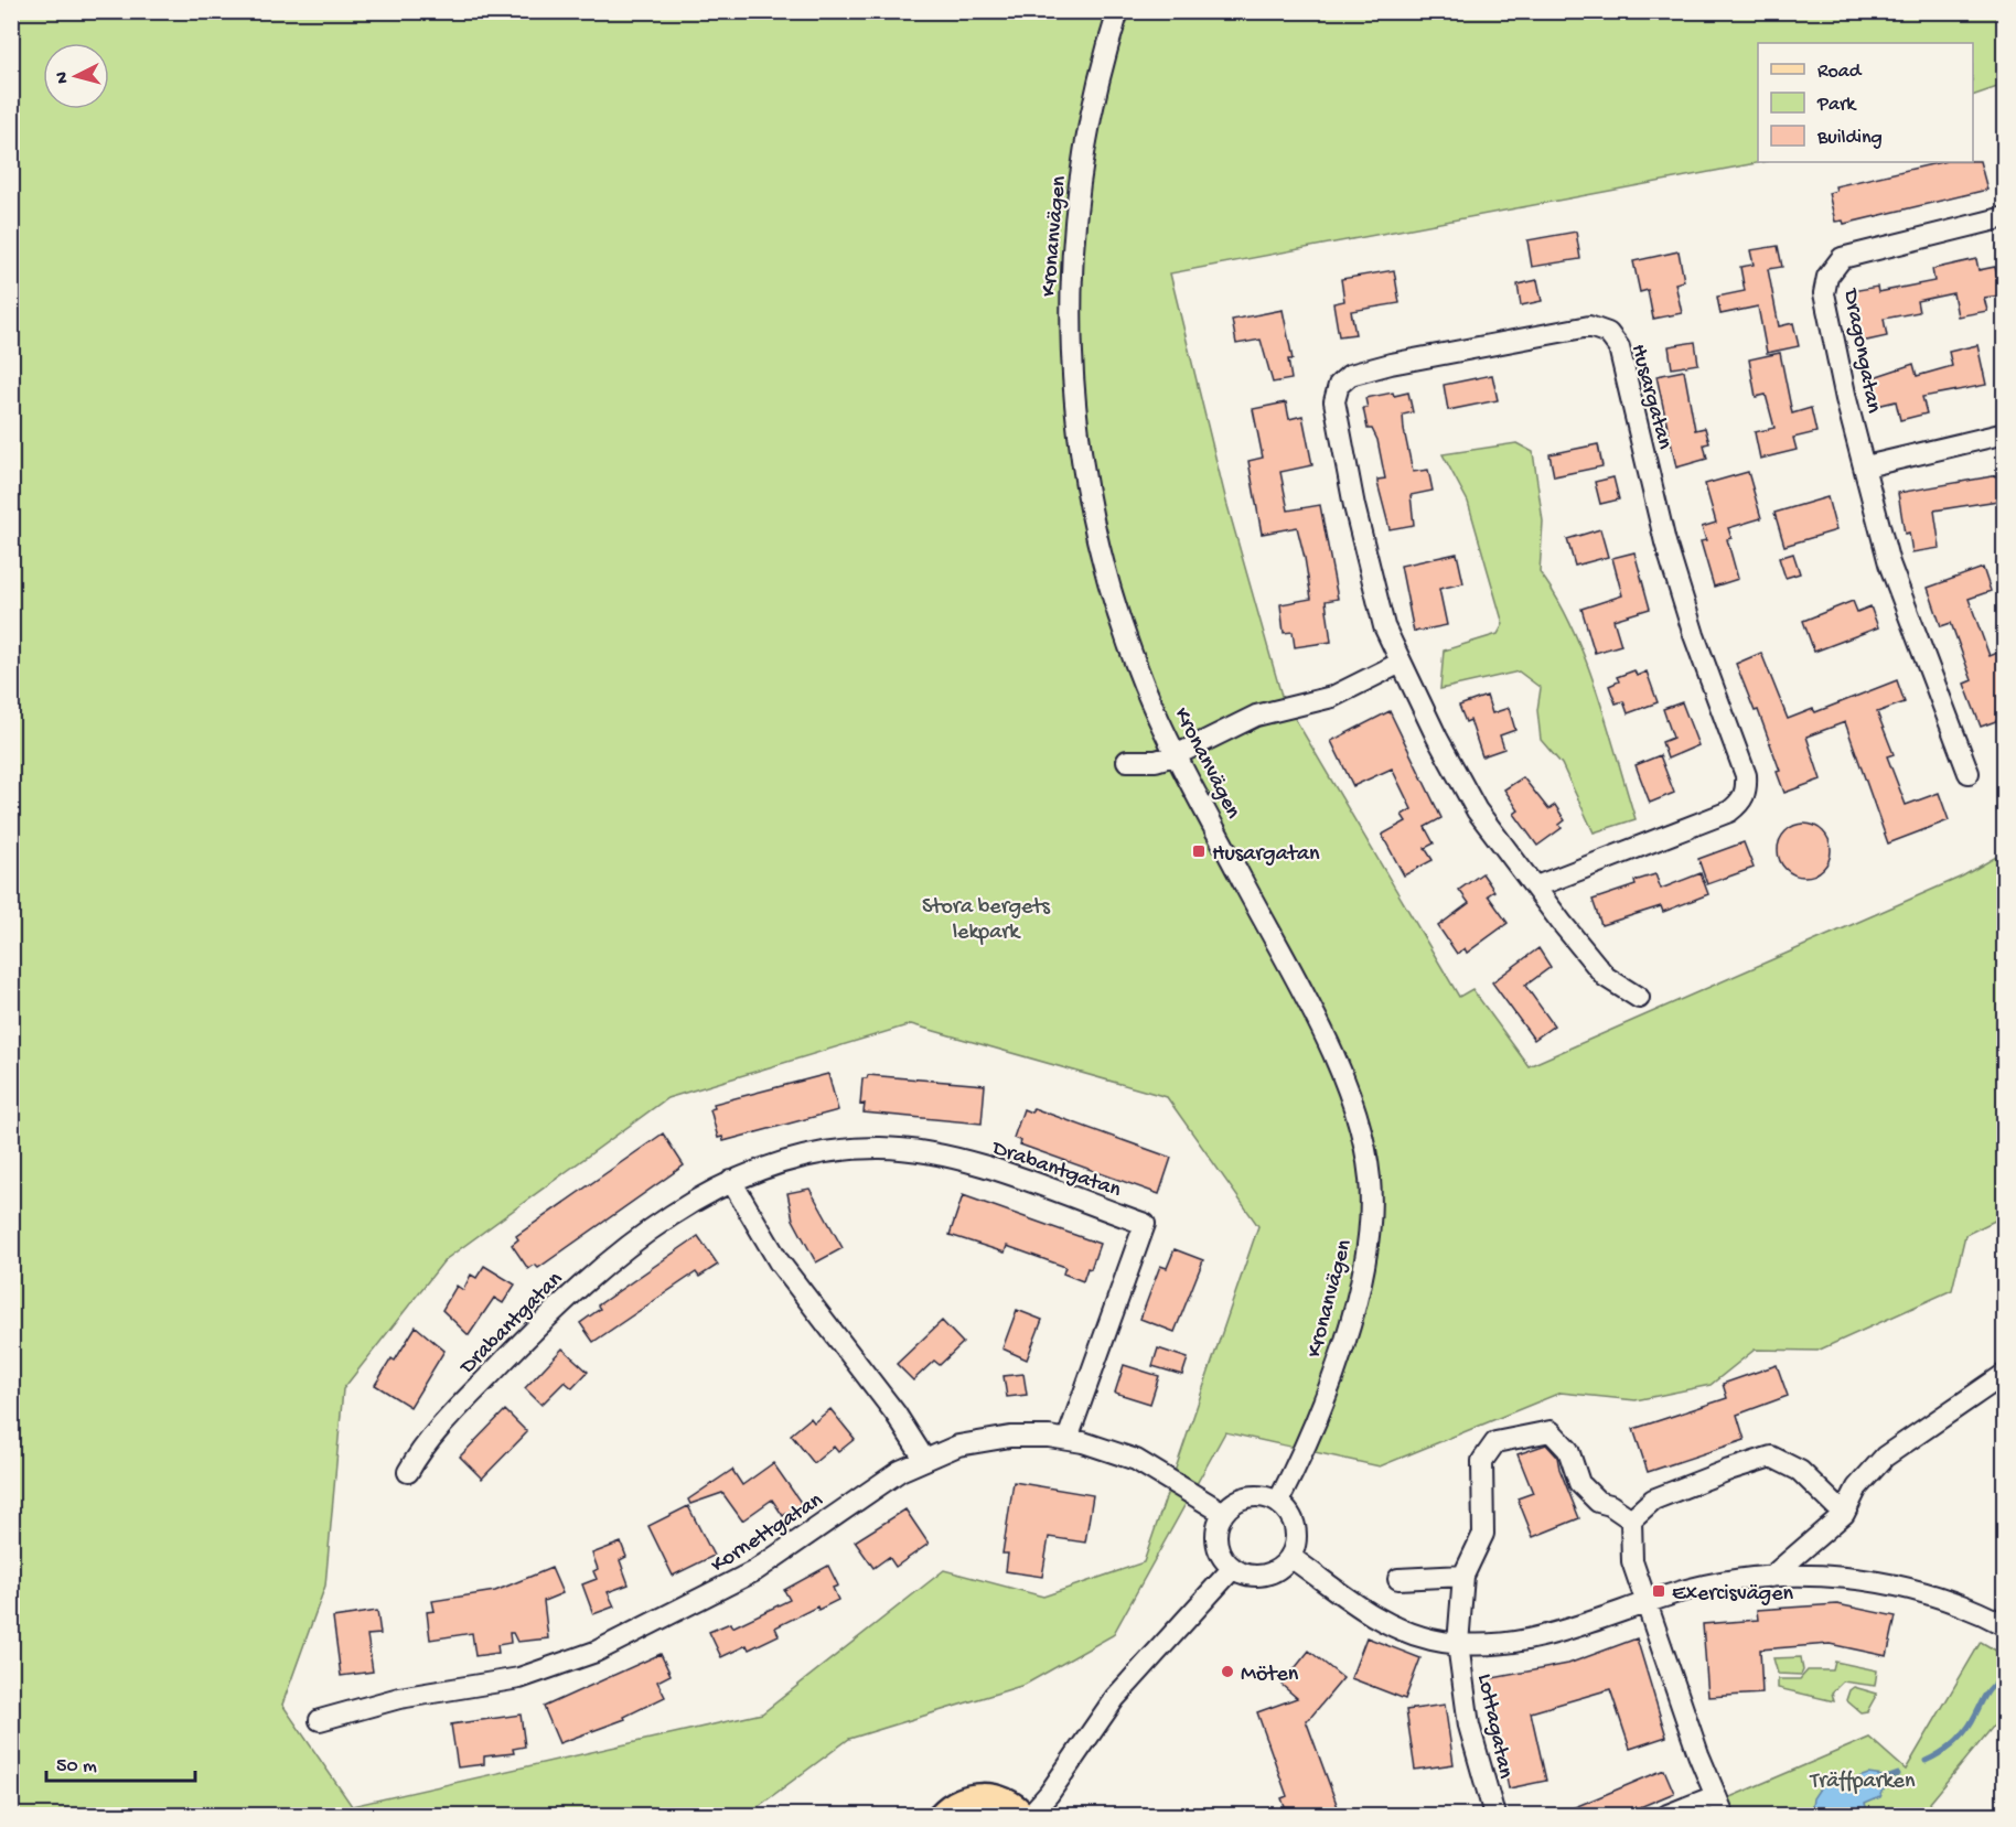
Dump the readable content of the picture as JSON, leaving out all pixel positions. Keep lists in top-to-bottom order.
{
  "streets": {
    "street": [
      "Kronanvägen",
      "Dragongatan",
      "Husargatan",
      "Drabantgatan",
      "Kornettgatan",
      "Lottagatan"
    ]
  },
  "crossings": [
    ["Kronanvägen", "Kornettgatan"],
    ["Drabantgatan", "Kornettgatan"]
  ],
  "parks": ["Stora bergets lekpark", "Träffparken"],
  "places": {
    "transit": ["Husargatan", "Exercisvägen"],
    "other": ["Möten"]
  },
  "legend": ["Road", "Park", "Building"],
  "scale_bar": "50 m",
  "north": "left"
}
